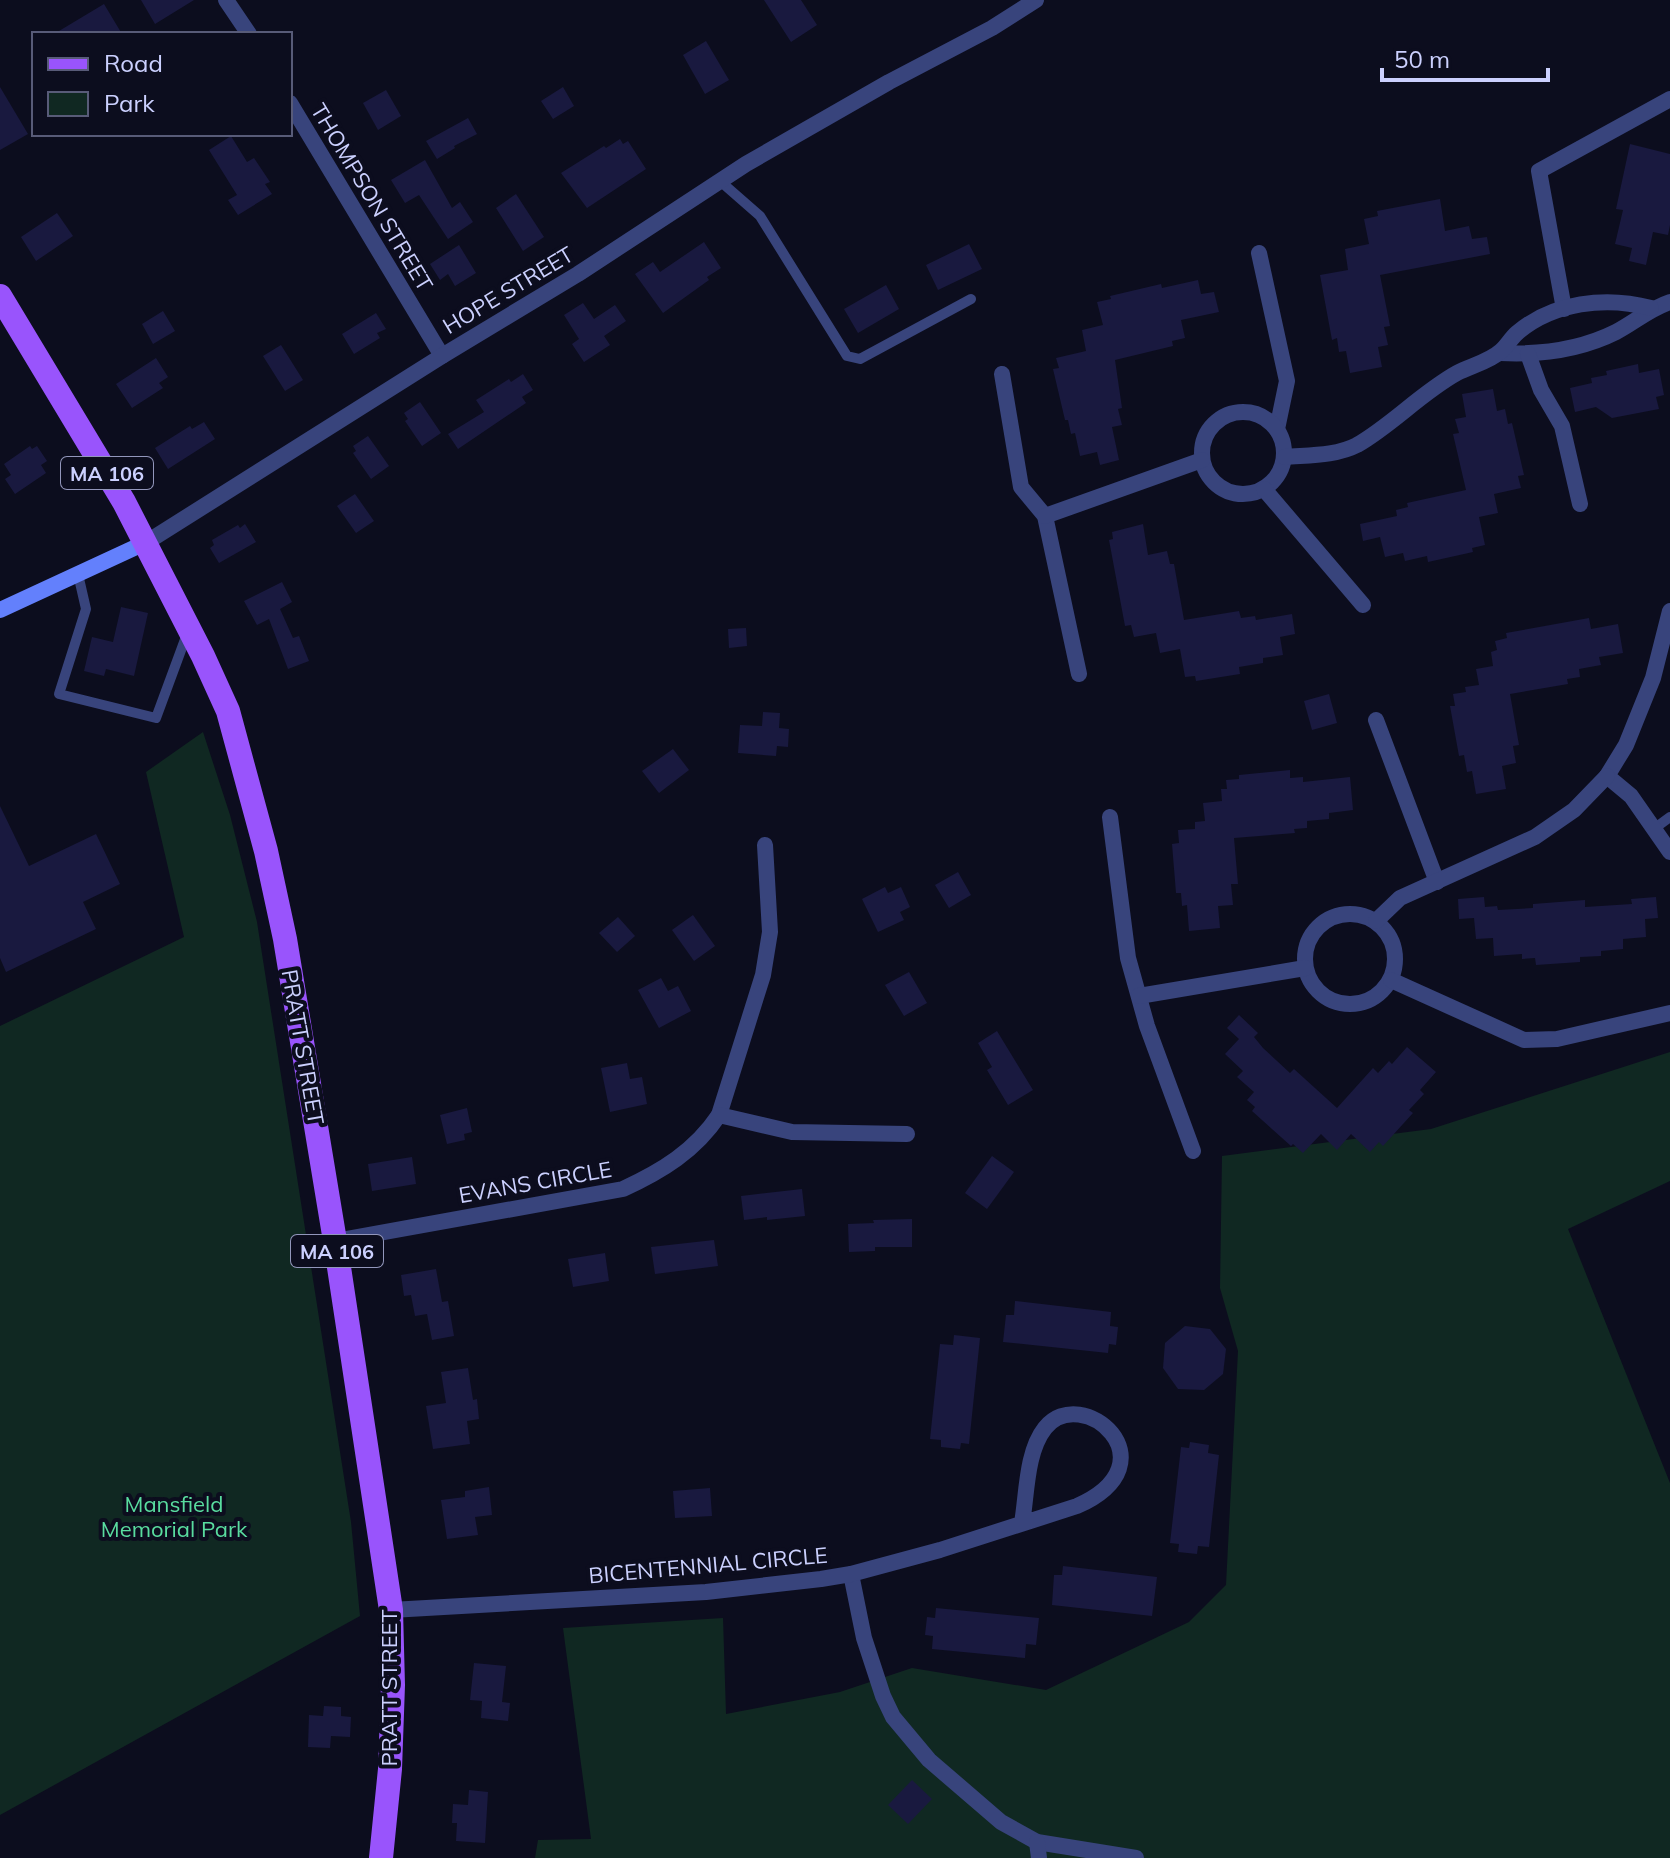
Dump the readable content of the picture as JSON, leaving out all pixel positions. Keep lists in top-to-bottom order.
{
  "streets": {
    "main road": ["HOPE STREET", "MA 106", "PRATT STREET"],
    "street": ["THOMPSON STREET", "EVANS CIRCLE", "BICENTENNIAL CIRCLE"]
  },
  "crossings": [
    ["THOMPSON STREET", "HOPE STREET"],
    ["HOPE STREET", "PRATT STREET"],
    ["PRATT STREET", "EVANS CIRCLE"],
    ["PRATT STREET", "BICENTENNIAL CIRCLE"]
  ],
  "parks": ["Mansfield Memorial Park"],
  "legend": ["Road", "Park"],
  "scale_bar": "50 m"
}
